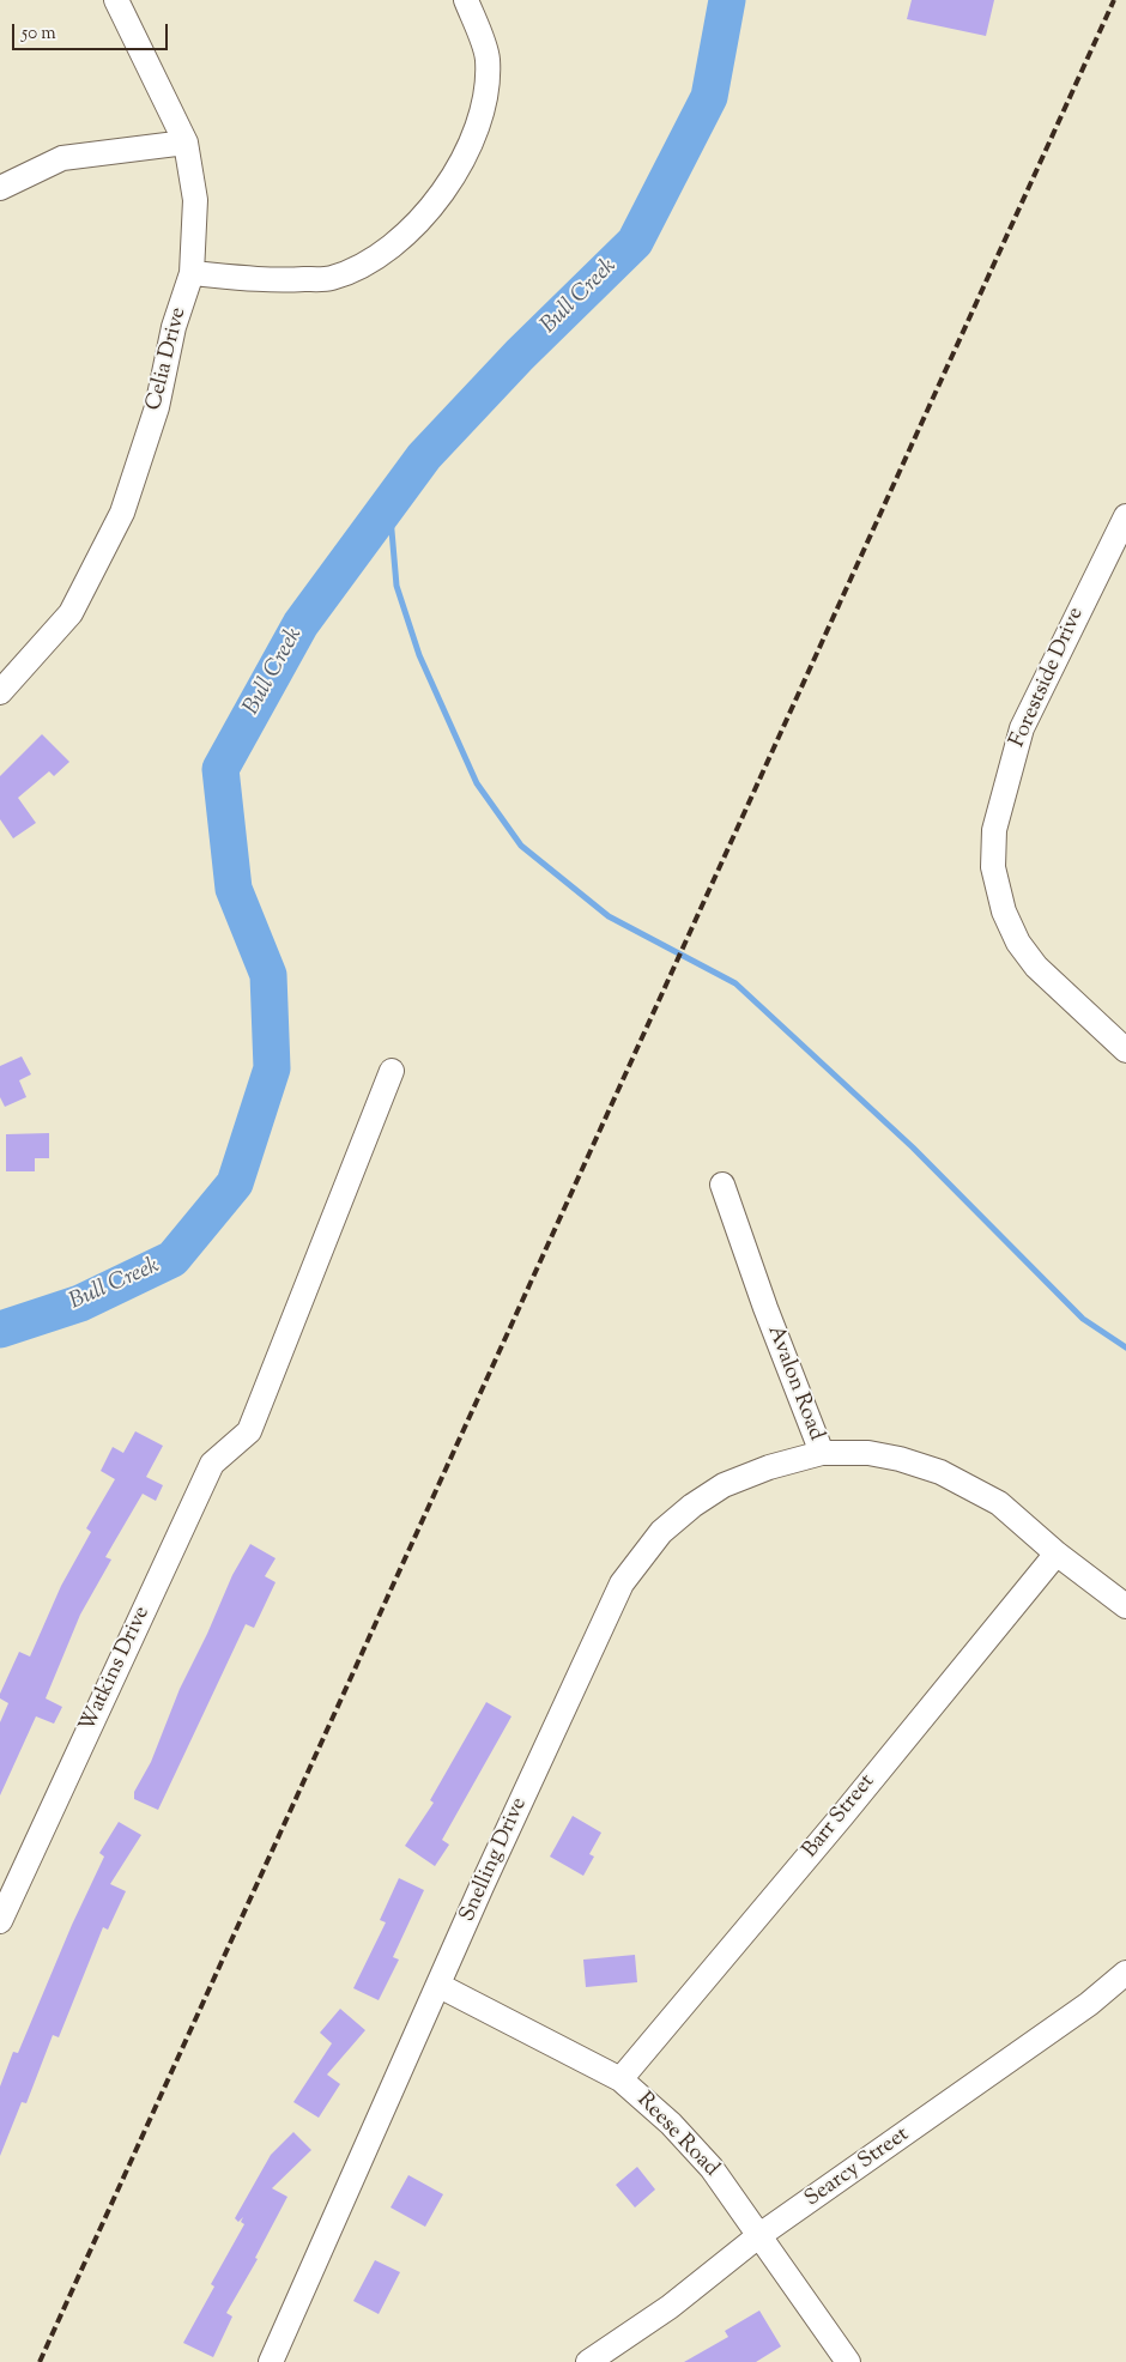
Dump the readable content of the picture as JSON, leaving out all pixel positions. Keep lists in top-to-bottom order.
{
  "streets": {
    "street": [
      "Celia Drive",
      "Forestside Drive",
      "Avalon Road",
      "Watkins Drive",
      "Barr Street",
      "Snelling Drive",
      "Reese Road",
      "Searcy Street"
    ]
  },
  "crossings": [
    ["Avalon Road", "Barr Street"],
    ["Avalon Road", "Snelling Drive"],
    ["Barr Street", "Reese Road"],
    ["Snelling Drive", "Reese Road"],
    ["Reese Road", "Searcy Street"]
  ],
  "water": ["Bull Creek"],
  "scale_bar": "50 m"
}
